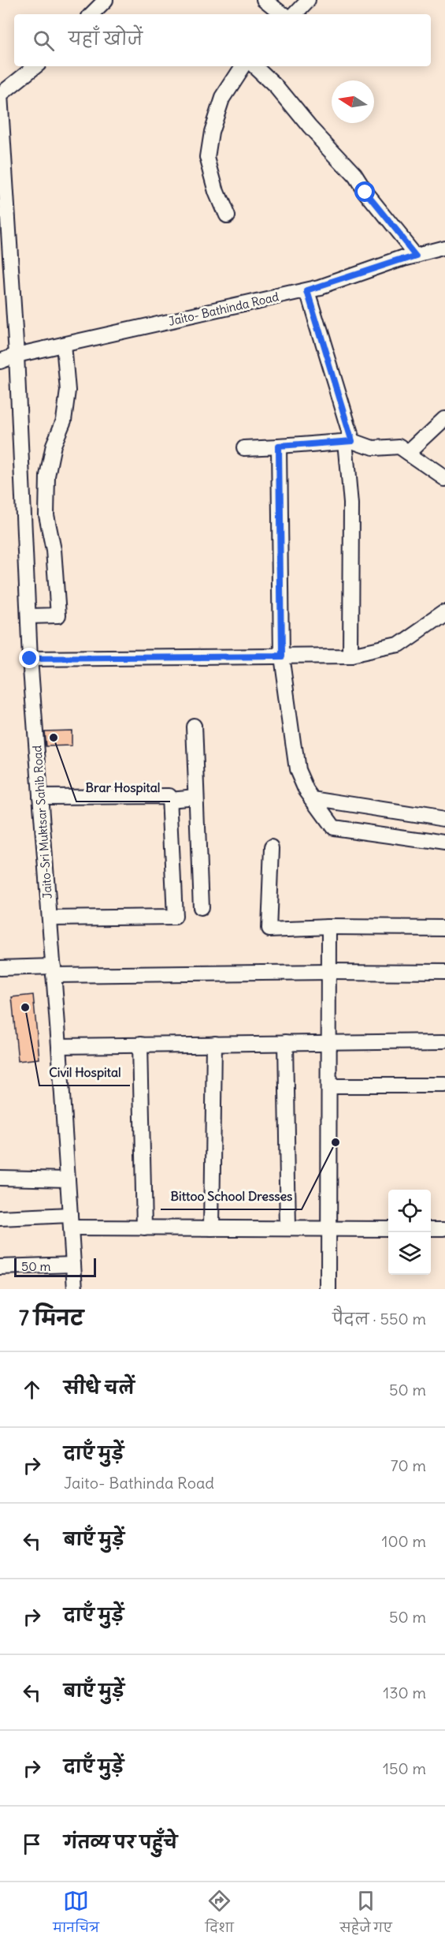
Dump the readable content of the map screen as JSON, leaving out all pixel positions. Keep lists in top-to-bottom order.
{
  "streets": {
    "street": ["Jaito- Bathinda Road", "Jaito-Sri Muktsar Sahib Road"]
  },
  "crossings": [
    ["Jaito- Bathinda Road", "Jaito-Sri Muktsar Sahib Road"]
  ],
  "places": ["Brar Hospital", "Civil Hospital", "Bittoo School Dresses"],
  "scale_bar": "50 m",
  "north": "left",
  "page": {
    "search": "यहाँ खोजें",
    "scale": "50 m",
    "heading": ["7 मिनट", "पैदल · 550 m"],
    "list": [
      ["सीधे चलें", "50 m"],
      ["दाएँ मुड़ें", "Jaito- Bathinda Road", "70 m"],
      ["बाएँ मुड़ें", "100 m"],
      ["दाएँ मुड़ें", "50 m"],
      ["बाएँ मुड़ें", "130 m"],
      ["दाएँ मुड़ें", "150 m"],
      "गंतव्य पर पहुँचे"
    ],
    "nav": ["मानचित्र", "दिशा", "सहेजे गए"]
  }
}
